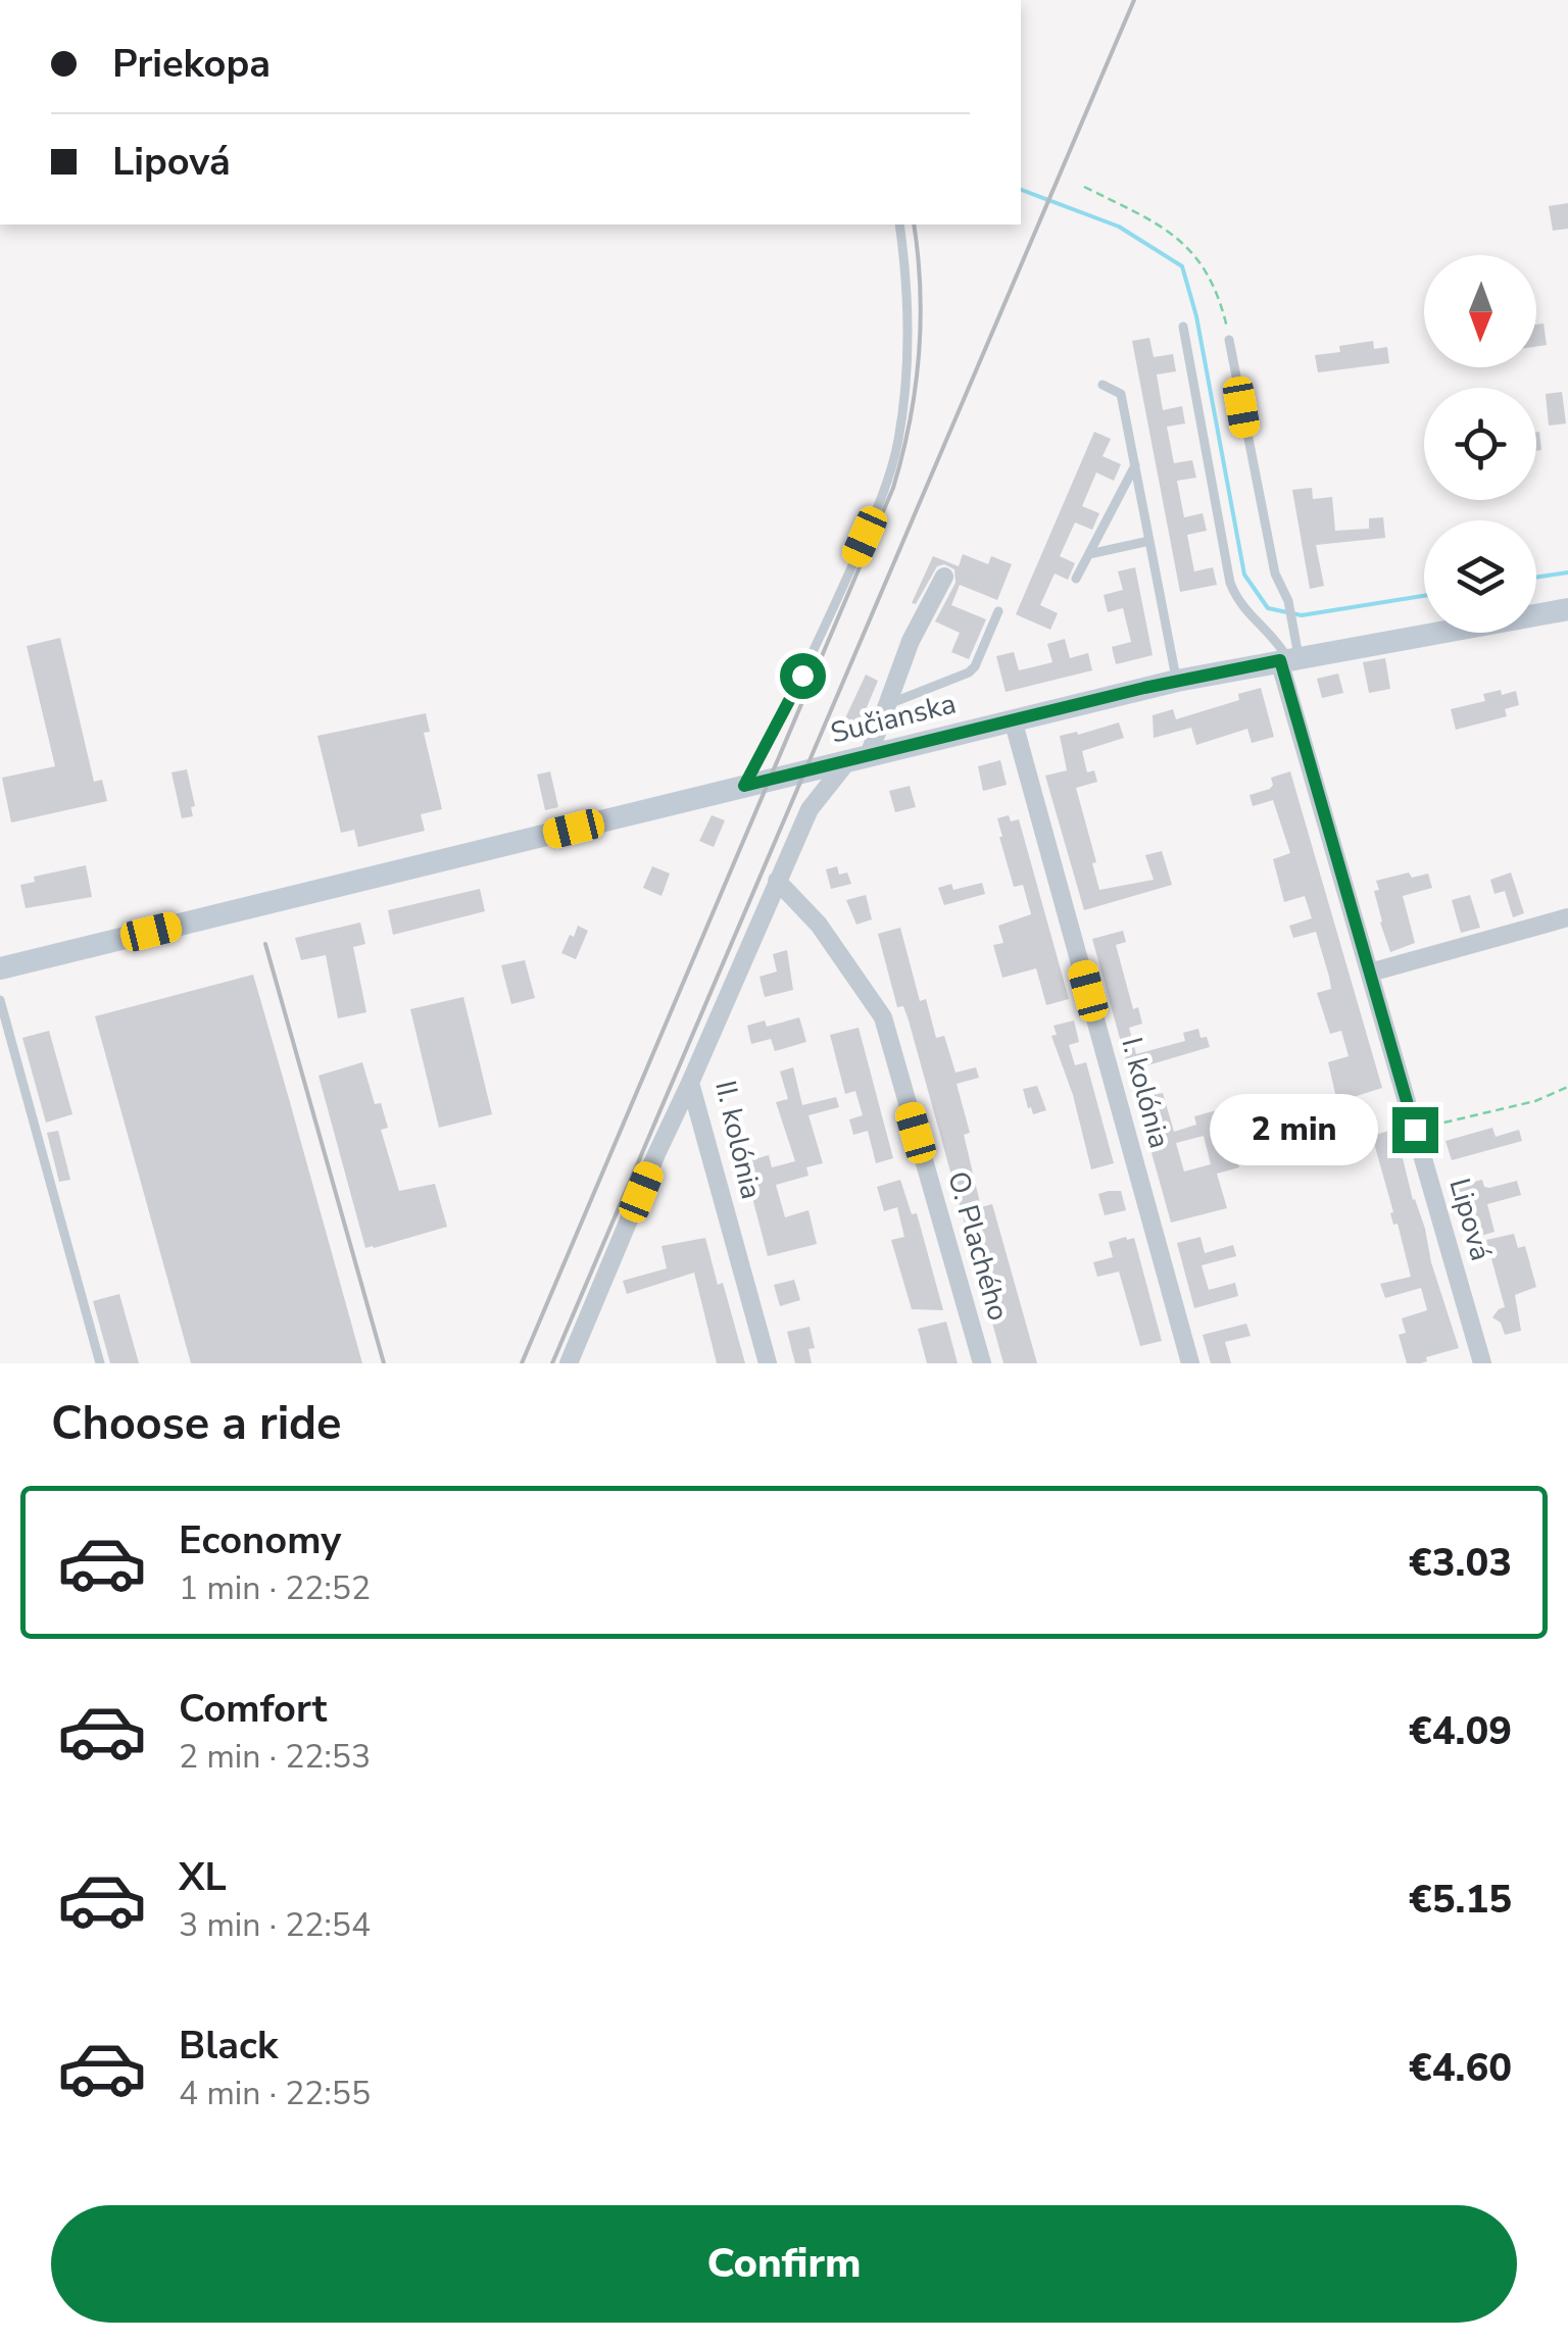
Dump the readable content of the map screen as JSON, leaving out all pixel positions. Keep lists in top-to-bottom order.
{
  "streets": {
    "street": [
      "Sučianska",
      "I. kolónia",
      "II. kolónia",
      "Lipová",
      "O. Plachého"
    ]
  },
  "crossings": [
    ["Sučianska", "I. kolónia"],
    ["Sučianska", "II. kolónia"],
    ["Sučianska", "Lipová"],
    ["II. kolónia", "O. Plachého"]
  ],
  "north": "bottom",
  "page": {
    "banner": ["Priekopa", "Lipová"],
    "bubble": "2 min",
    "heading": "Choose a ride",
    "list": [
      {
        "name": "Economy",
        "note": "1 min · 22:52",
        "value": "€3.03"
      },
      {
        "name": "Comfort",
        "note": "2 min · 22:53",
        "value": "€4.09"
      },
      {
        "name": "XL",
        "note": "3 min · 22:54",
        "value": "€5.15"
      },
      {
        "name": "Black",
        "note": "4 min · 22:55",
        "value": "€4.60"
      }
    ],
    "buttons": "Confirm"
  }
}
